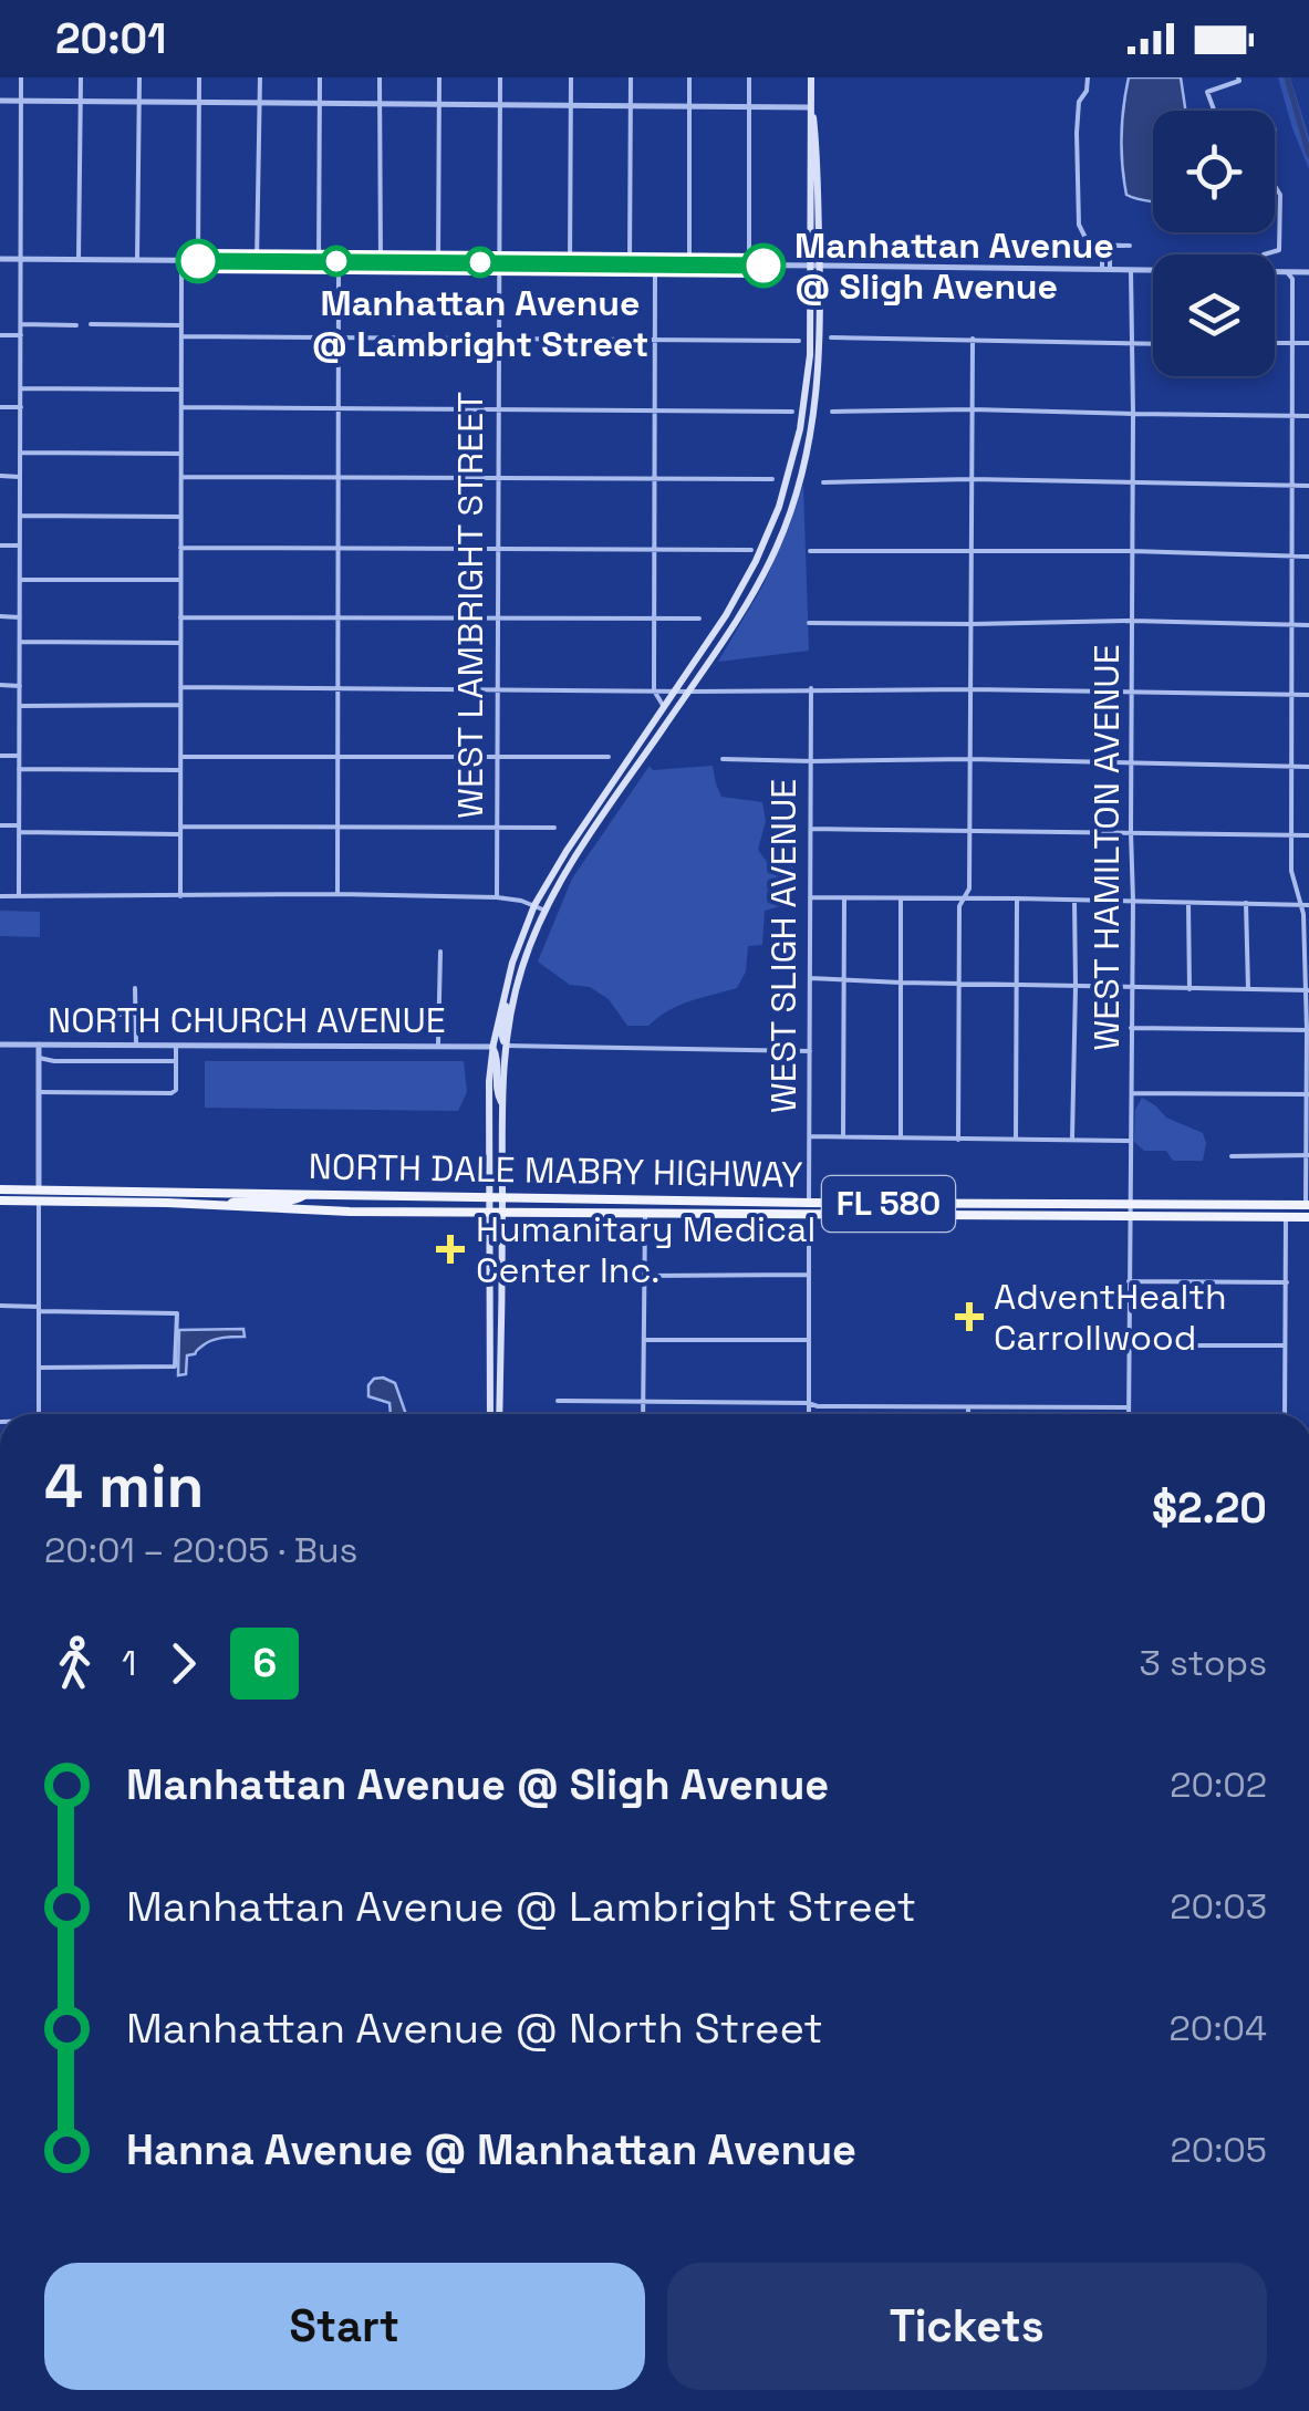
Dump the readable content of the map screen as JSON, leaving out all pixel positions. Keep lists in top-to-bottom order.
{
  "streets": {
    "main road": ["NORTH DALE MABRY HIGHWAY", "FL 580"],
    "street": [
      "WEST LAMBRIGHT STREET",
      "WEST HAMILTON AVENUE",
      "WEST SLIGH AVENUE",
      "NORTH CHURCH AVENUE"
    ]
  },
  "crossings": [
    ["WEST HAMILTON AVENUE", "NORTH DALE MABRY HIGHWAY"],
    ["WEST SLIGH AVENUE", "NORTH DALE MABRY HIGHWAY"]
  ],
  "places": {
    "other": ["Manhattan Avenue @ Lambright Street", "Manhattan Avenue @ Sligh Avenue"],
    "health": ["Humanitary Medical Center Inc.", "AdventHealth Carrollwood"]
  },
  "lines": ["bus line 6"],
  "page": {
    "status": "20:01",
    "heading": ["4 min", "20:01 – 20:05 · Bus", "$2.20"],
    "legs": ["1", "6", "3 stops"],
    "list": [
      {
        "name": "Manhattan Avenue @ Sligh Avenue",
        "value": "20:02"
      },
      {
        "name": "Manhattan Avenue @ Lambright Street",
        "value": "20:03"
      },
      {
        "name": "Manhattan Avenue @ North Street",
        "value": "20:04"
      },
      {
        "name": "Hanna Avenue @ Manhattan Avenue",
        "value": "20:05"
      }
    ],
    "buttons": ["Start", "Tickets"]
  }
}
